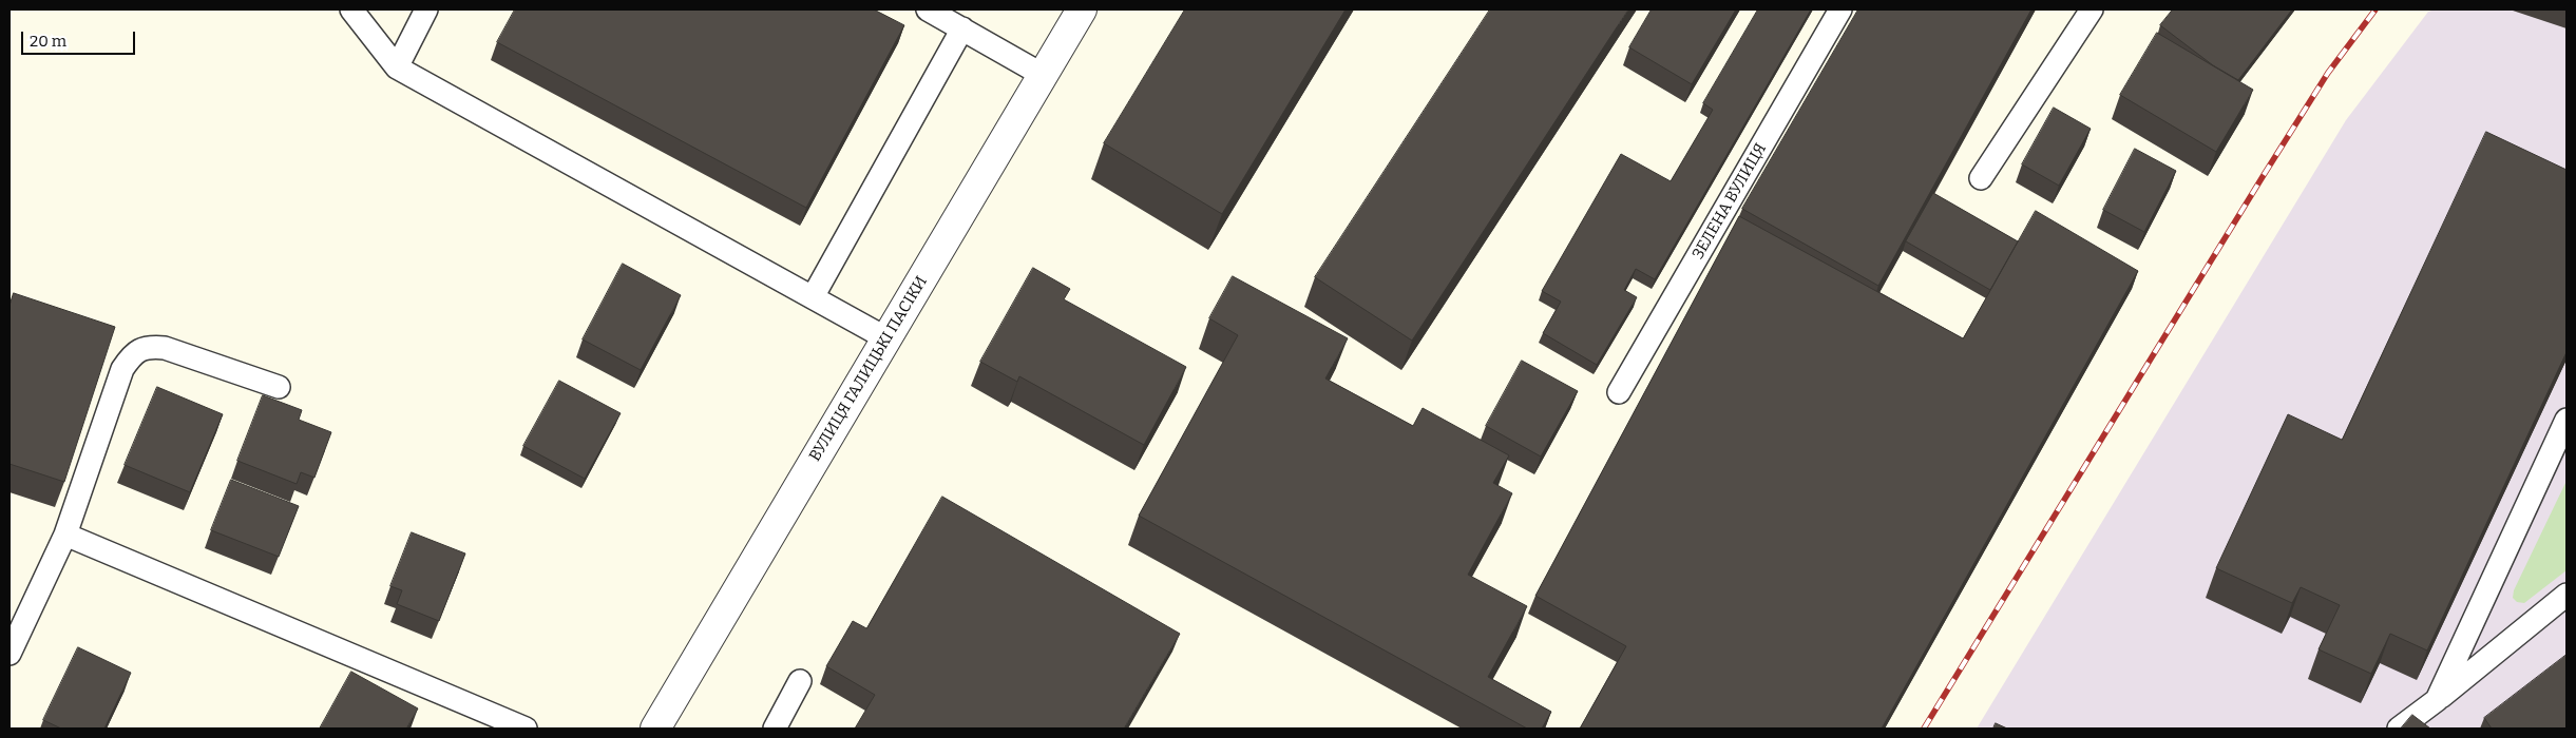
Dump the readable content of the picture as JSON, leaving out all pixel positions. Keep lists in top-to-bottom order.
{
  "streets": {
    "street": ["ВУЛИЦЯ ГАЛИЦЬКІ ПАСІКИ"],
    "lane": ["ЗЕЛЕНА ВУЛИЦЯ"]
  },
  "scale_bar": "20 m"
}
